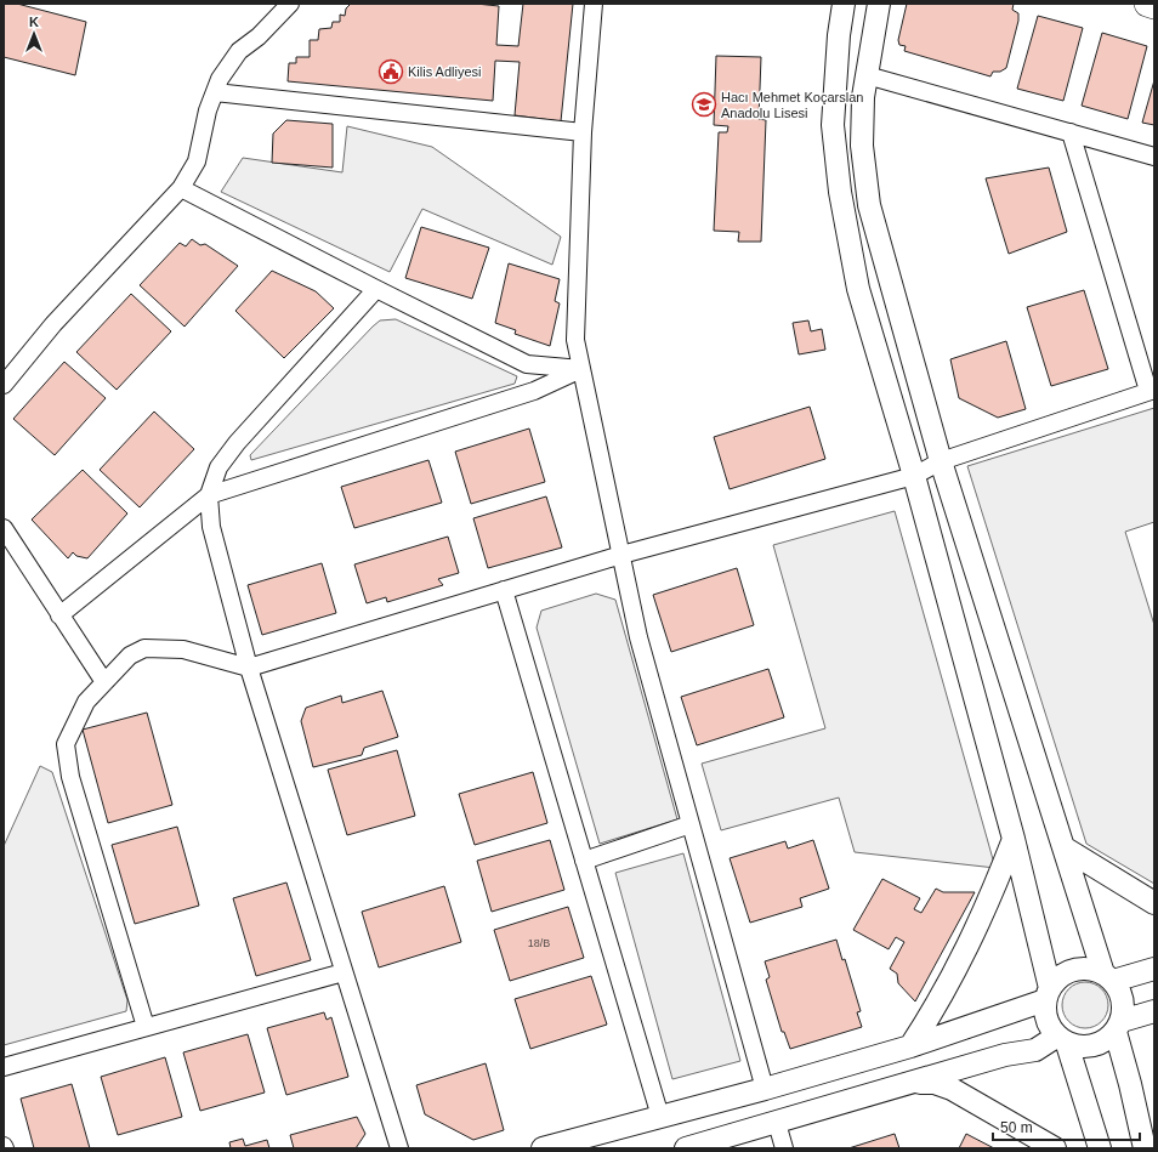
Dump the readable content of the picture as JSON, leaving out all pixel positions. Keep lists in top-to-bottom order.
{
  "places": {
    "public building": ["Kilis Adliyesi"],
    "school or university": ["Hacı Mehmet Koçarslan Anadolu Lisesi"]
  },
  "house_numbers": ["18/B"],
  "scale_bar": "50 m",
  "north": "top"
}
